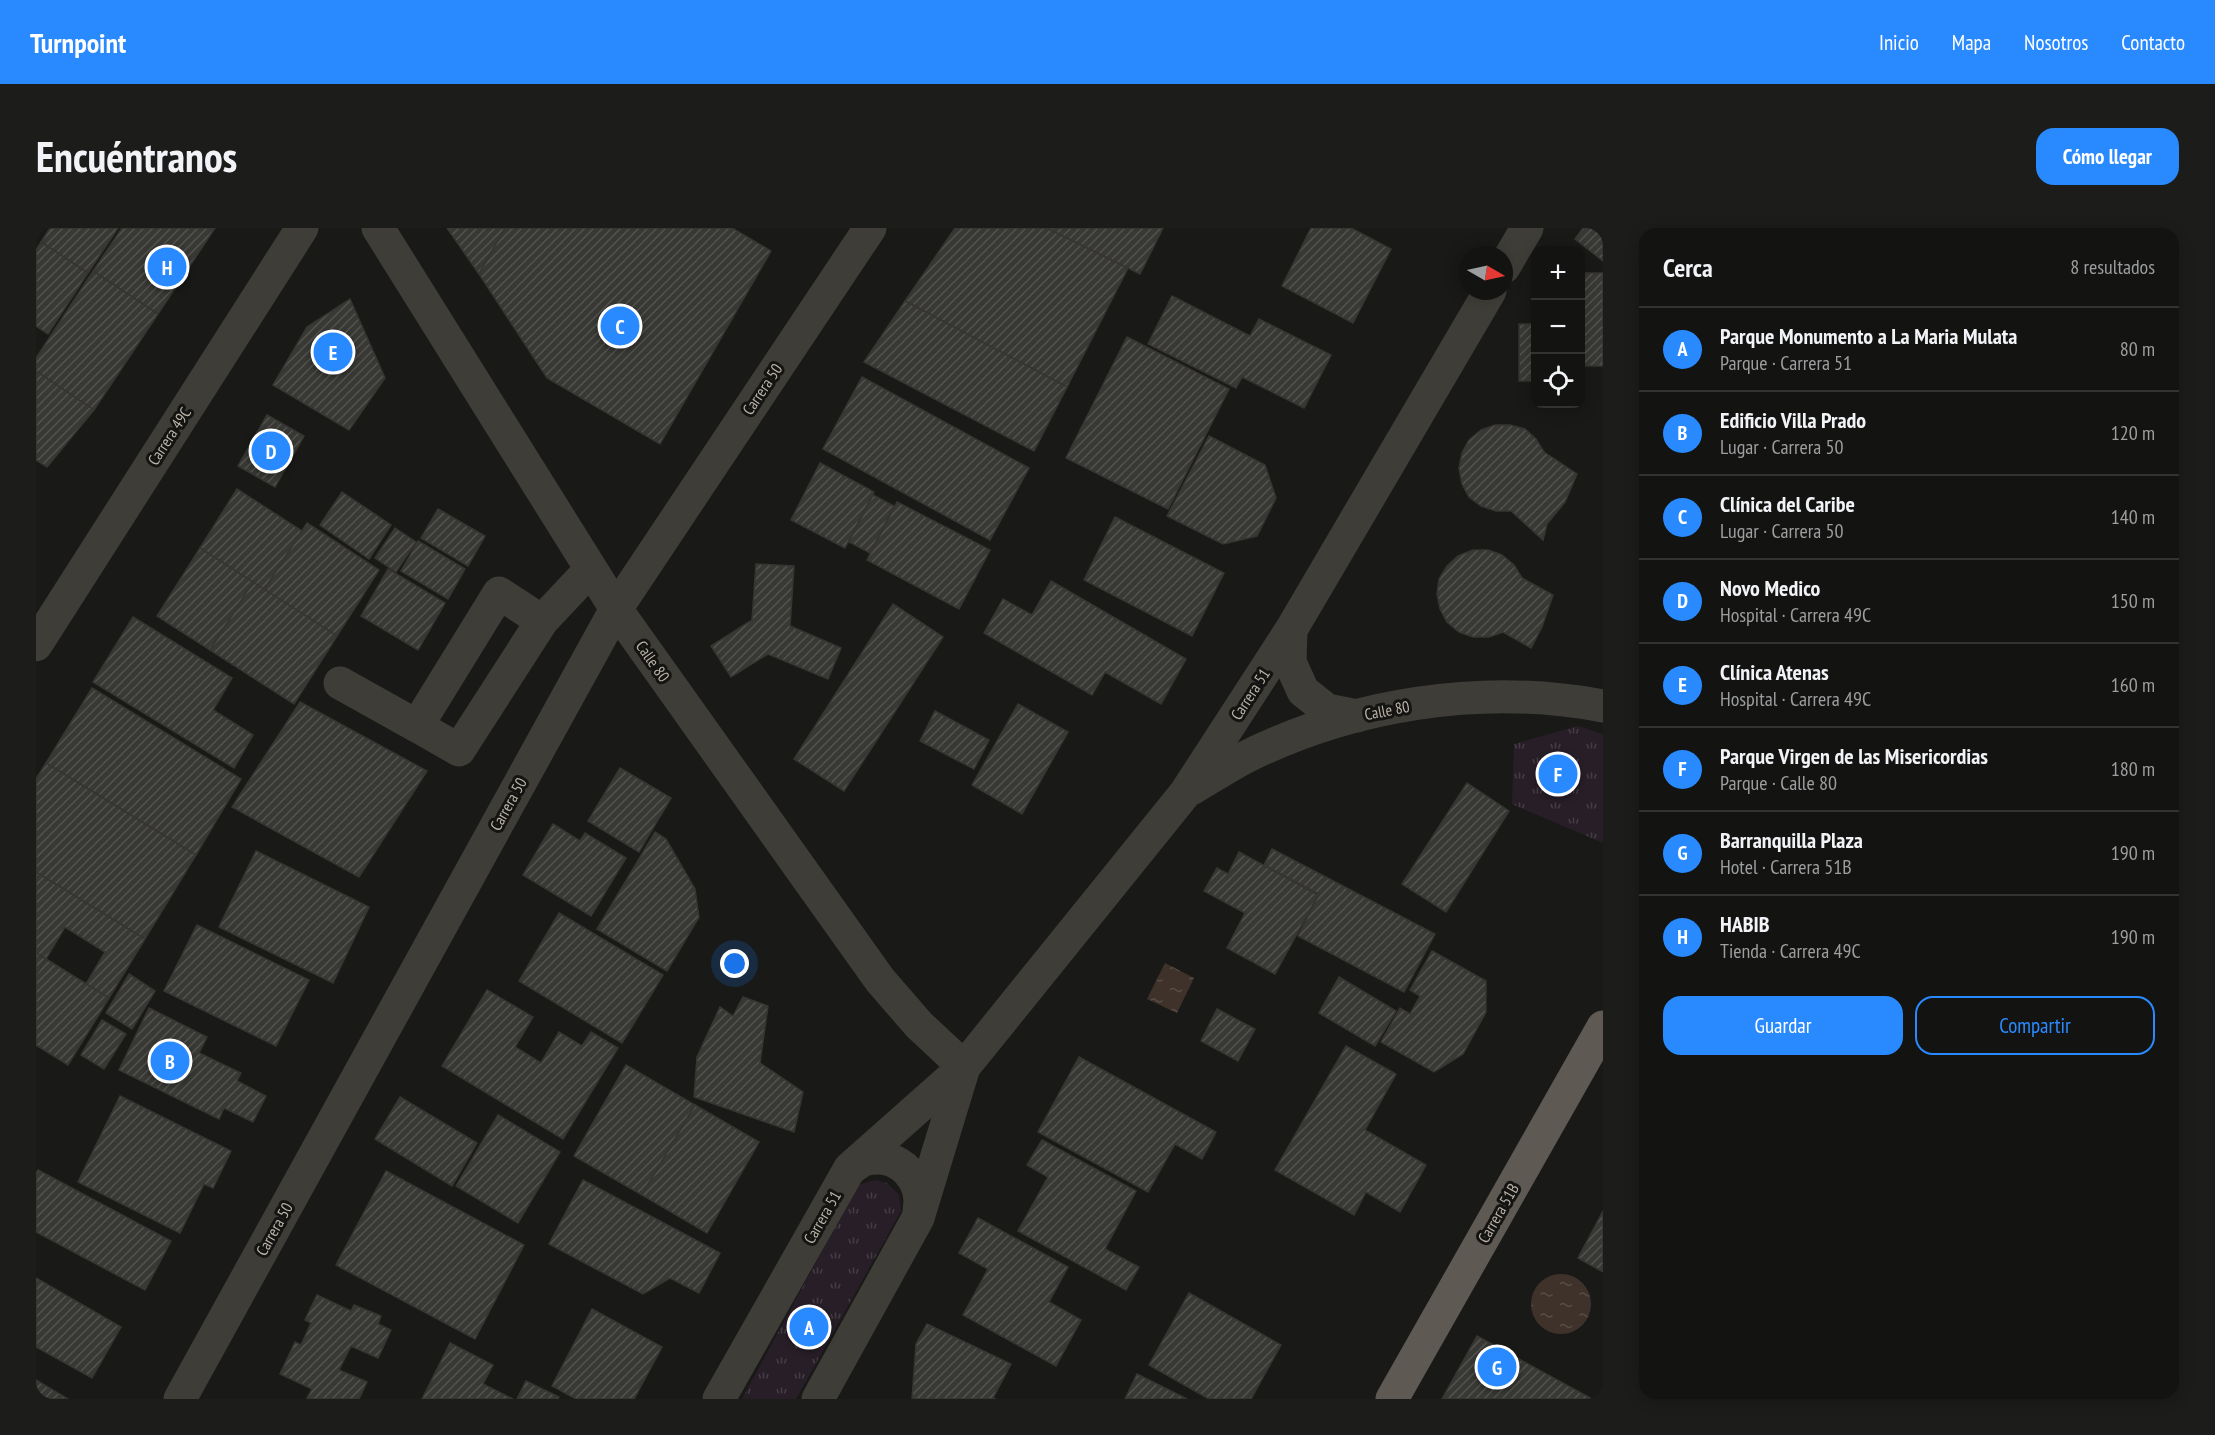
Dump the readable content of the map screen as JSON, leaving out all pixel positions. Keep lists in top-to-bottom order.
{
  "streets": {
    "main road": ["Carrera 51B"],
    "street": [
      "Carrera 50",
      "Carrera 49C",
      "Calle 80",
      "Carrera 51"
    ]
  },
  "crossings": [
    ["Carrera 50", "Calle 80"],
    ["Calle 80", "Carrera 51"]
  ],
  "north": "right",
  "page": {
    "header": "Turnpoint",
    "nav": [
      "Inicio",
      "Mapa",
      "Nosotros",
      "Contacto"
    ],
    "buttons": [
      "Cómo llegar",
      ["Guardar", "Compartir"]
    ],
    "title": "Encuéntranos",
    "heading": ["Cerca", "8 resultados"],
    "pins": [
      "H",
      "C",
      "E",
      "D",
      "F",
      "B",
      "A",
      "G"
    ],
    "map_buttons": ["+", "−"],
    "list": [
      {
        "mark": "A",
        "name": "Parque Monumento a La Maria Mulata",
        "note": "Parque · Carrera 51",
        "value": "80 m"
      },
      {
        "mark": "B",
        "name": "Edificio Villa Prado",
        "note": "Lugar · Carrera 50",
        "value": "120 m"
      },
      {
        "mark": "C",
        "name": "Clínica del Caribe",
        "note": "Lugar · Carrera 50",
        "value": "140 m"
      },
      {
        "mark": "D",
        "name": "Novo Medico",
        "note": "Hospital · Carrera 49C",
        "value": "150 m"
      },
      {
        "mark": "E",
        "name": "Clínica Atenas",
        "note": "Hospital · Carrera 49C",
        "value": "160 m"
      },
      {
        "mark": "F",
        "name": "Parque Virgen de las Misericordias",
        "note": "Parque · Calle 80",
        "value": "180 m"
      },
      {
        "mark": "G",
        "name": "Barranquilla Plaza",
        "note": "Hotel · Carrera 51B",
        "value": "190 m"
      },
      {
        "mark": "H",
        "name": "HABIB",
        "note": "Tienda · Carrera 49C",
        "value": "190 m"
      }
    ]
  }
}
